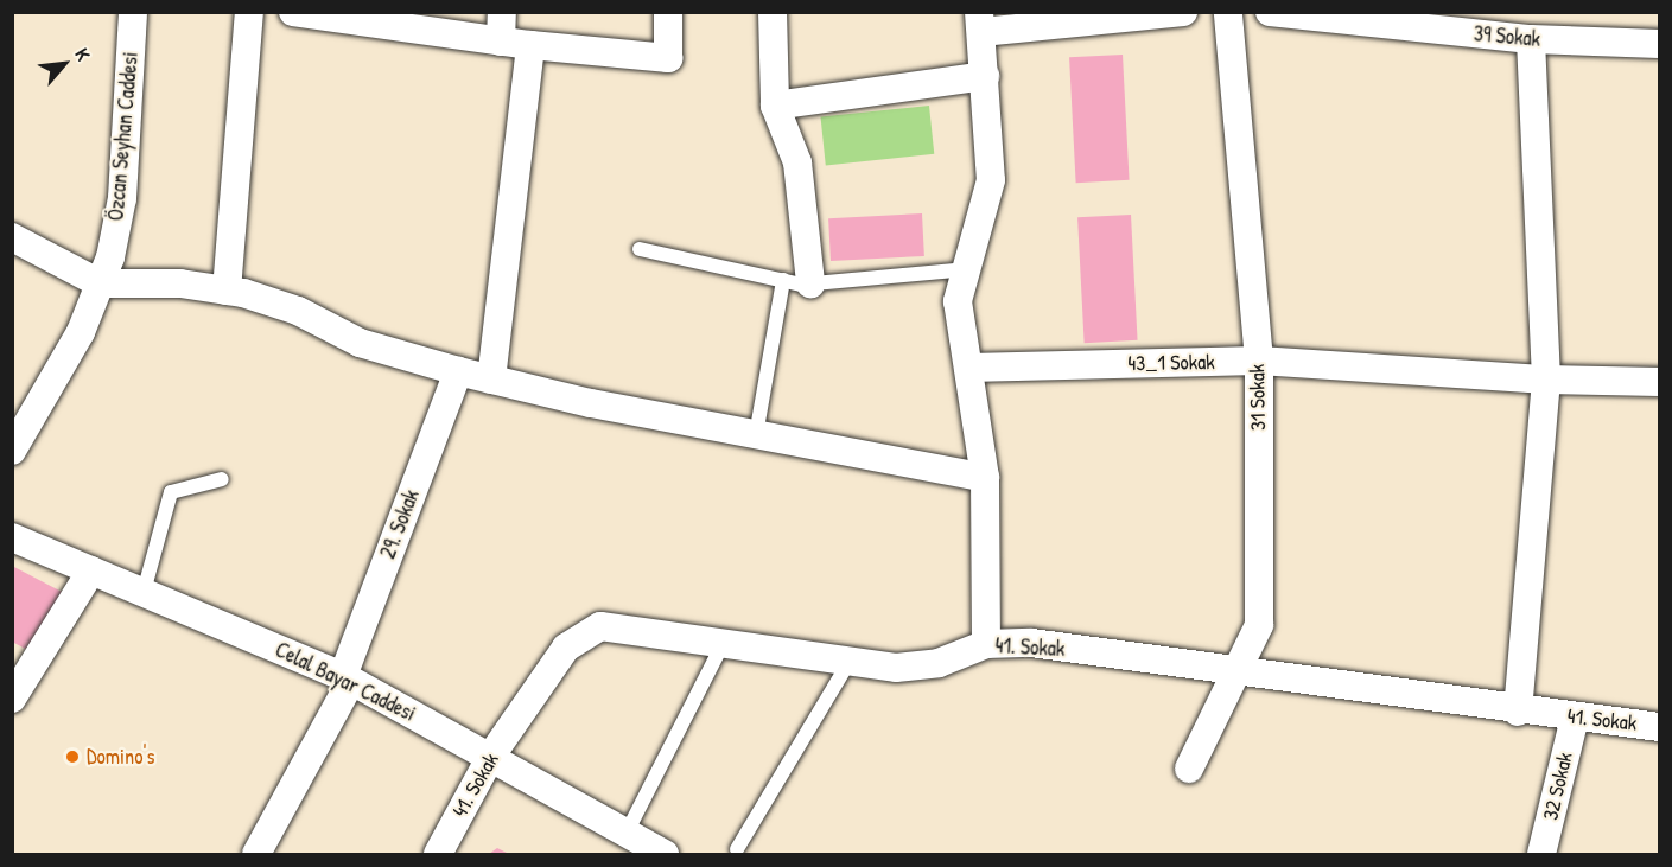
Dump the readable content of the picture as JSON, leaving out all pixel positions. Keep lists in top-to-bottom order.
{
  "streets": {
    "street": [
      "39 Sokak",
      "Özcan Seyhan Caddesi",
      "43_1 Sokak",
      "31 Sokak",
      "29. Sokak",
      "41. Sokak",
      "Celal Bayar Caddesi",
      "32 Sokak"
    ]
  },
  "crossings": [
    ["43_1 Sokak", "31 Sokak"],
    ["31 Sokak", "41. Sokak"],
    ["29. Sokak", "Celal Bayar Caddesi"],
    ["41. Sokak", "Celal Bayar Caddesi"],
    ["41. Sokak", "32 Sokak"]
  ],
  "places": ["Domino's"],
  "north": "top right"
}
